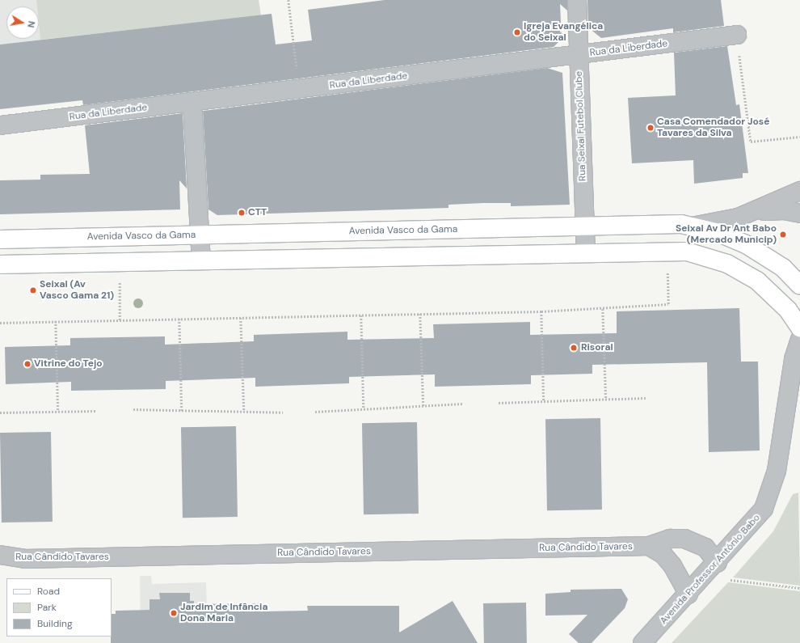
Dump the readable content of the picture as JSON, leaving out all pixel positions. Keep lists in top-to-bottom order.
{
  "streets": {
    "main road": ["Avenida Vasco da Gama"],
    "street": [
      "Rua da Liberdade",
      "Rua Seixal Futebol Clube",
      "Rua Cândido Tavares",
      "Avenida Professor António Babo"
    ]
  },
  "crossings": [
    ["Rua da Liberdade", "Rua Seixal Futebol Clube"],
    ["Rua Seixal Futebol Clube", "Avenida Vasco da Gama"],
    ["Rua Cândido Tavares", "Avenida Professor António Babo"]
  ],
  "places": [
    "Igreja Evangélica do Seixal",
    "Casa Comendador José Tavares da Silva",
    "CTT",
    "Seixal Av Dr Ant Babo (Mercado Municip)",
    "Seixal (Av Vasco Gama 21)",
    "Risoral",
    "Vitrine do Tejo",
    "Jardim de Infância Dona Maria"
  ],
  "legend": ["Road", "Park", "Building"],
  "north": "right"
}
